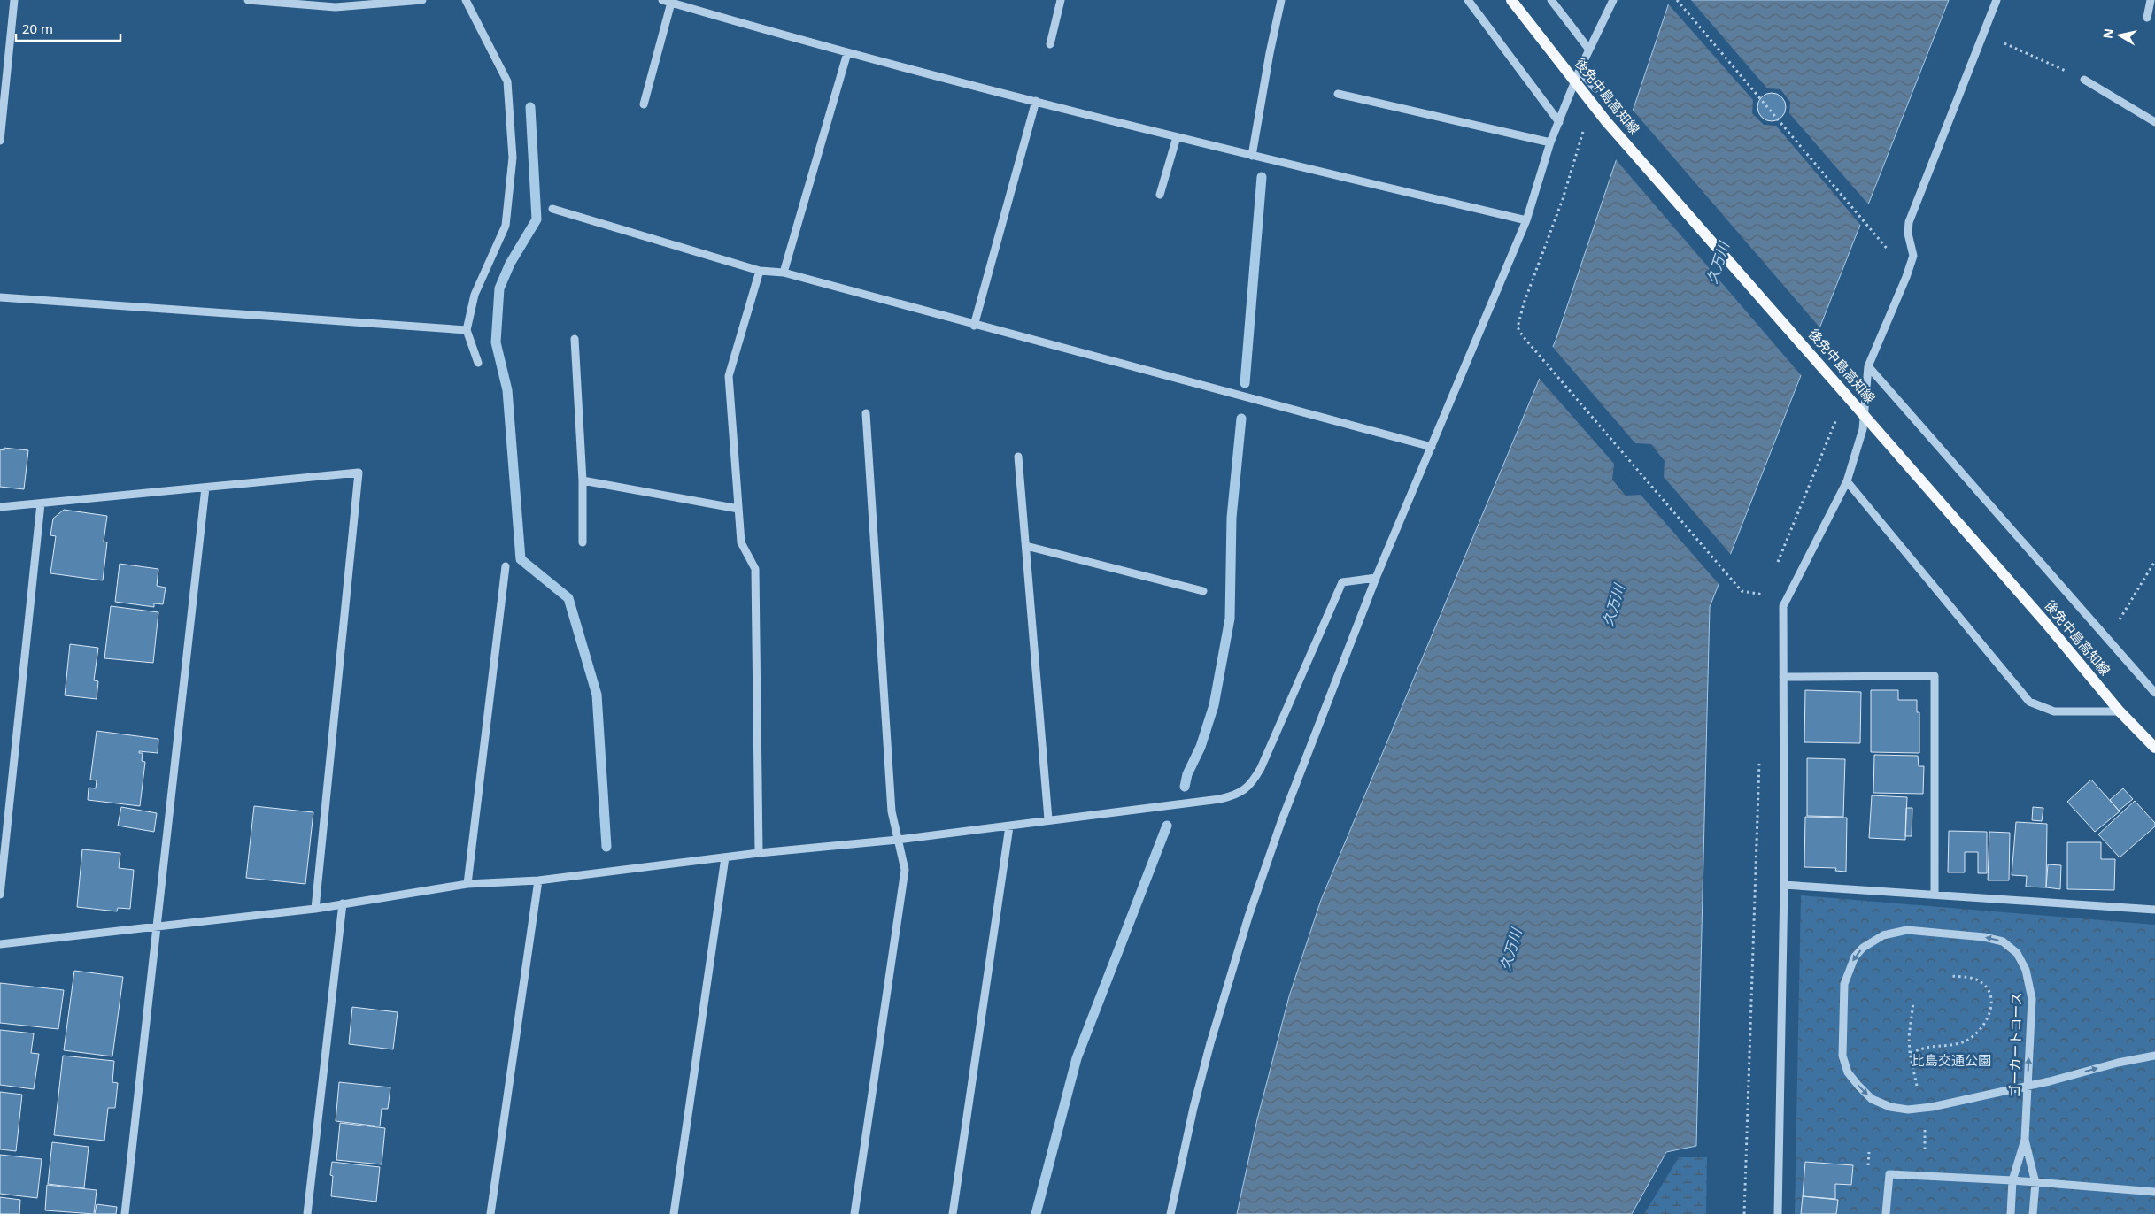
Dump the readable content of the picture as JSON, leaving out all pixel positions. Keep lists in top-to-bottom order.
{
  "streets": {
    "main road": ["後免中島高知線"],
    "street": ["ゴーカートコース"]
  },
  "water": ["久万川"],
  "parks": ["比島交通公園"],
  "scale_bar": "20 m",
  "north": "left"
}
